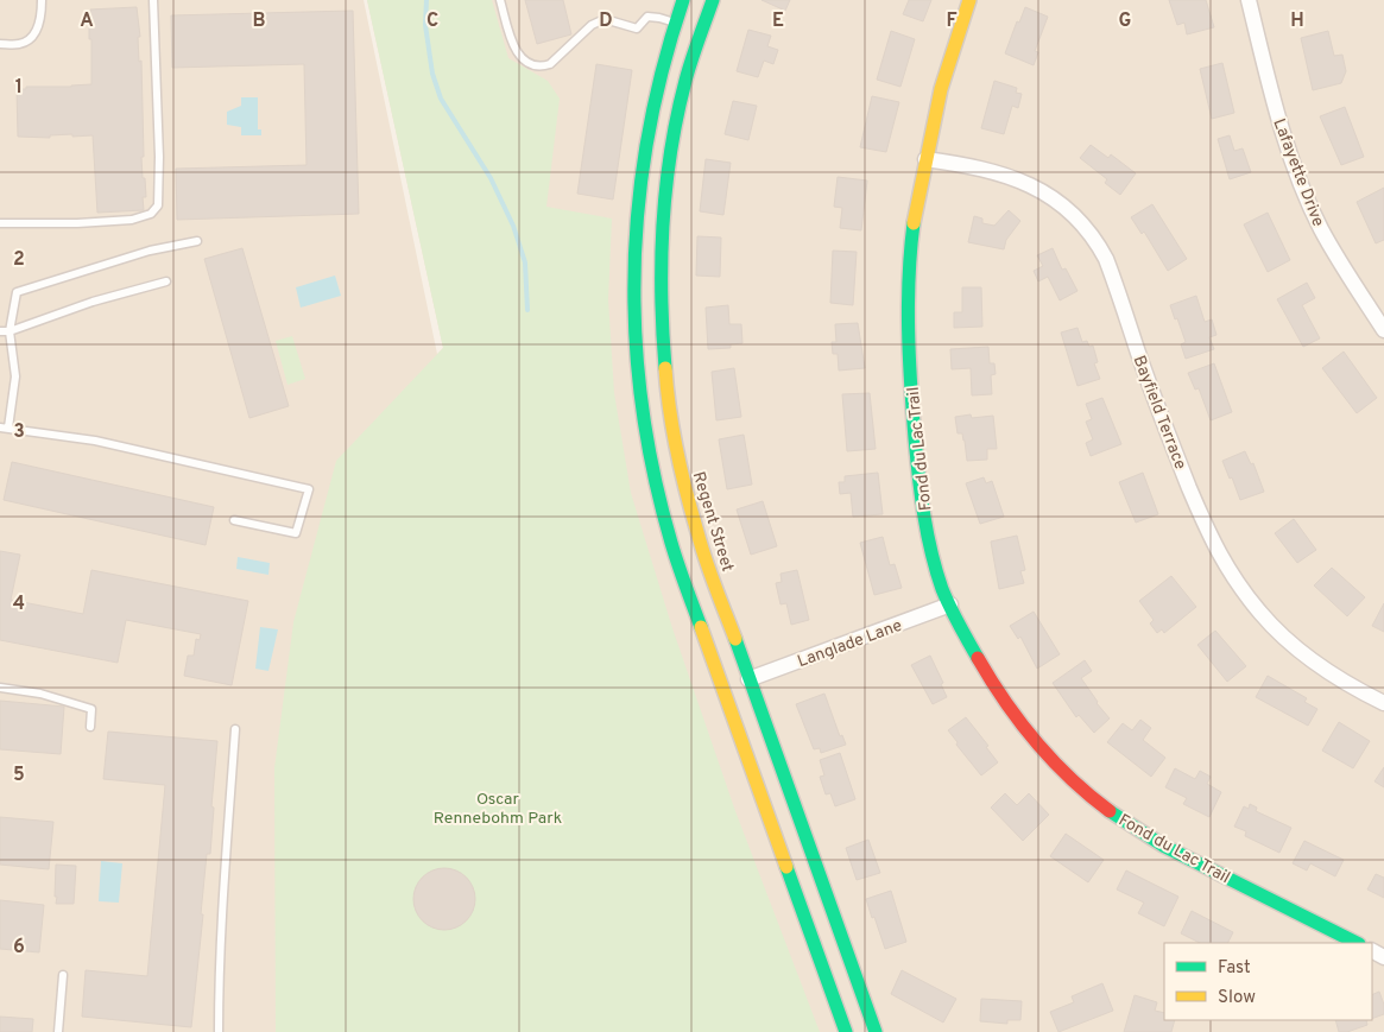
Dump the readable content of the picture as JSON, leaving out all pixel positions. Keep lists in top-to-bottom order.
{
  "streets": {
    "street": [
      "Lafayette Drive",
      "Bayfield Terrace",
      "Fond du Lac Trail",
      "Regent Street",
      "Langlade Lane"
    ]
  },
  "crossings": [
    ["Bayfield Terrace", "Fond du Lac Trail"],
    ["Fond du Lac Trail", "Langlade Lane"],
    ["Regent Street", "Langlade Lane"]
  ],
  "parks": ["Oscar Rennebohm Park"],
  "legend": ["Fast", "Slow"],
  "grid": {
    "columns": [
      "A",
      "B",
      "C",
      "D",
      "E",
      "F",
      "G",
      "H"
    ],
    "rows": [
      "1",
      "2",
      "3",
      "4",
      "5",
      "6"
    ]
  }
}
